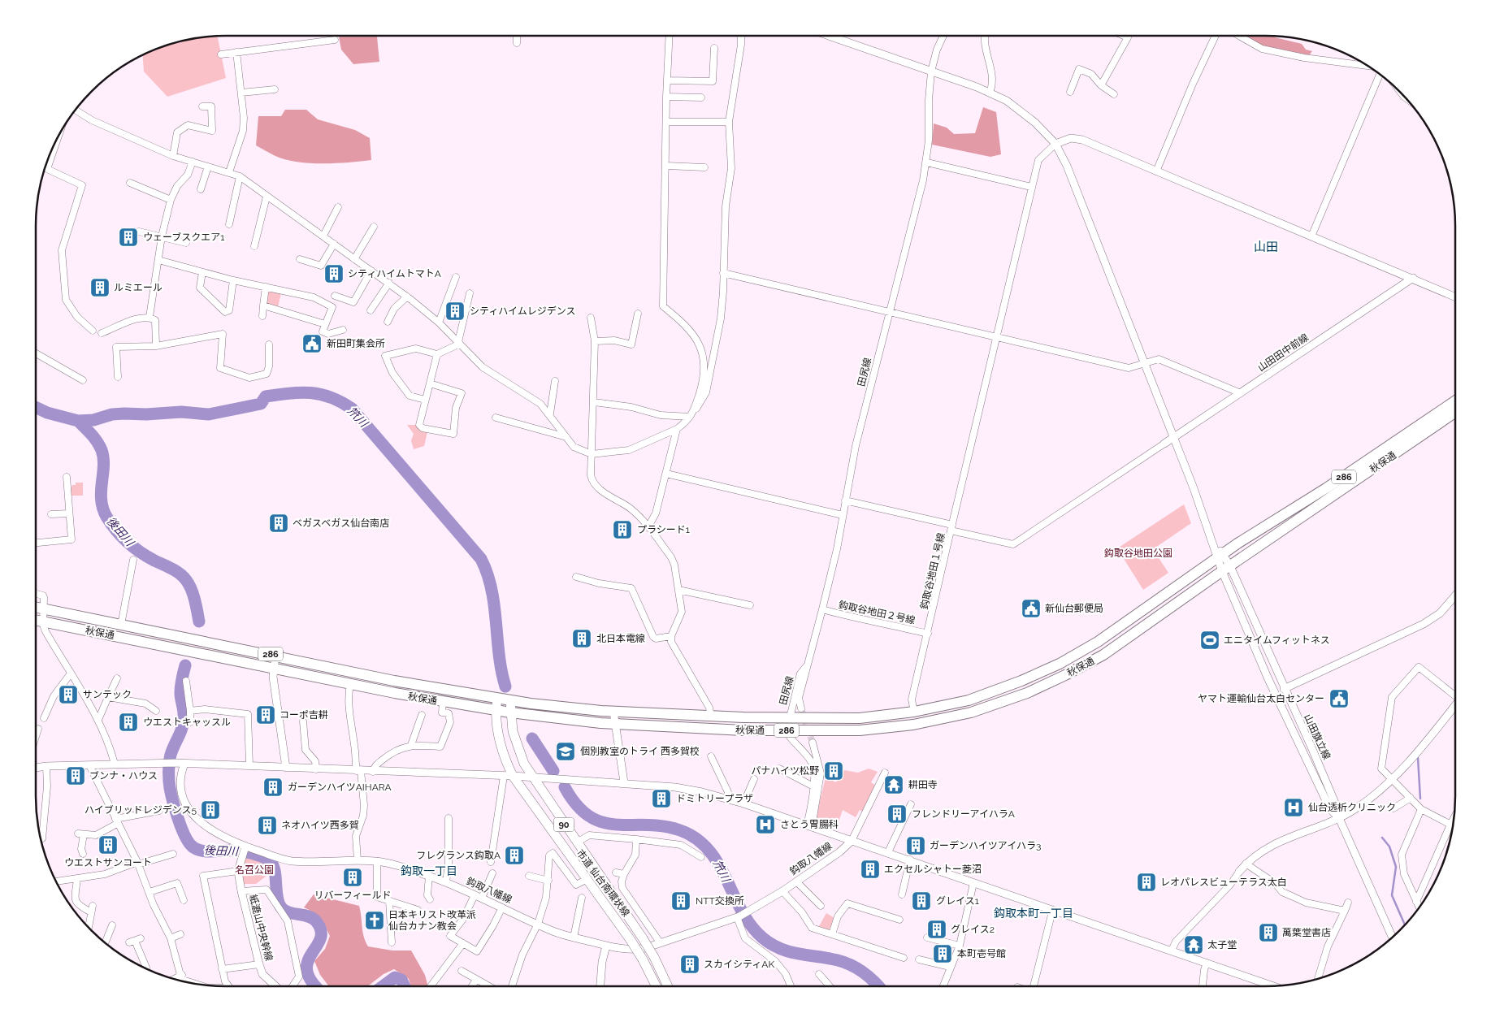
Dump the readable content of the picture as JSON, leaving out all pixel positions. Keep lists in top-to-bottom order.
{
  "streets": {
    "highway": ["秋保通", "286"],
    "main road": ["90", "市道 仙台南環状線"],
    "street": [
      "山田田中前線",
      "田尻線",
      "鈎取谷地田１号線",
      "鈎取谷地田２号線",
      "山田旗立線",
      "鈎取八幡線",
      "紙漉山中央幹線"
    ]
  },
  "crossings": [
    ["山田田中前線", "鈎取谷地田１号線"],
    ["山田田中前線", "山田旗立線"],
    ["田尻線", "秋保通"],
    ["田尻線", "鈎取谷地田２号線"],
    ["田尻線", "山田旗立線"],
    ["秋保通", "鈎取谷地田１号線"],
    ["秋保通", "山田旗立線"],
    ["秋保通", "市道 仙台南環状線"],
    ["鈎取谷地田１号線", "鈎取谷地田２号線"],
    ["鈎取八幡線", "紙漉山中央幹線"]
  ],
  "districts": ["山田", "鈎取一丁目", "鈎取本町一丁目"],
  "water": ["笊川", "後田川"],
  "parks": ["鈎取谷地田公園", "名召公園"],
  "places": {
    "building": [
      "ウェーブスクエア1",
      "シティハイムトマトA",
      "ルミエール",
      "シティハイムレジデンス",
      "ベガスベガス仙台南店",
      "プラシード1",
      "北日本電線",
      "サンテック",
      "コーポ吉耕",
      "ウエストキャッスル",
      "パナハイツ松野",
      "ブンナ・ハウス",
      "ガーデンハイツAIHARA",
      "ドミトリープラザ",
      "ハイブリッドレジデンス5",
      "フレンドリーアイハラA",
      "ネオハイツ西多賀",
      "ウエストサンコート",
      "ガーデンハイツアイハラ3",
      "フレグランス鈎取A",
      "エクセルシャトー菱沼",
      "リバーフィールド",
      "レオパレスビューテラス太白",
      "NTT交換所",
      "グレイス1",
      "グレイス2",
      "萬葉堂書店",
      "本町壱号館",
      "スカイシティAK"
    ],
    "public building": ["新田町集会所", "新仙台郵便局", "ヤマト運輸仙台太白センター"],
    "sports": ["エニタイムフィットネス"],
    "school or university": ["個別教室のトライ 西多賀校"],
    "temple": ["耕田寺", "太子堂"],
    "hospital": ["仙台透析クリニック", "さとう胃腸科"],
    "church": ["日本キリスト改革派 仙台カナン教会"]
  }
}
